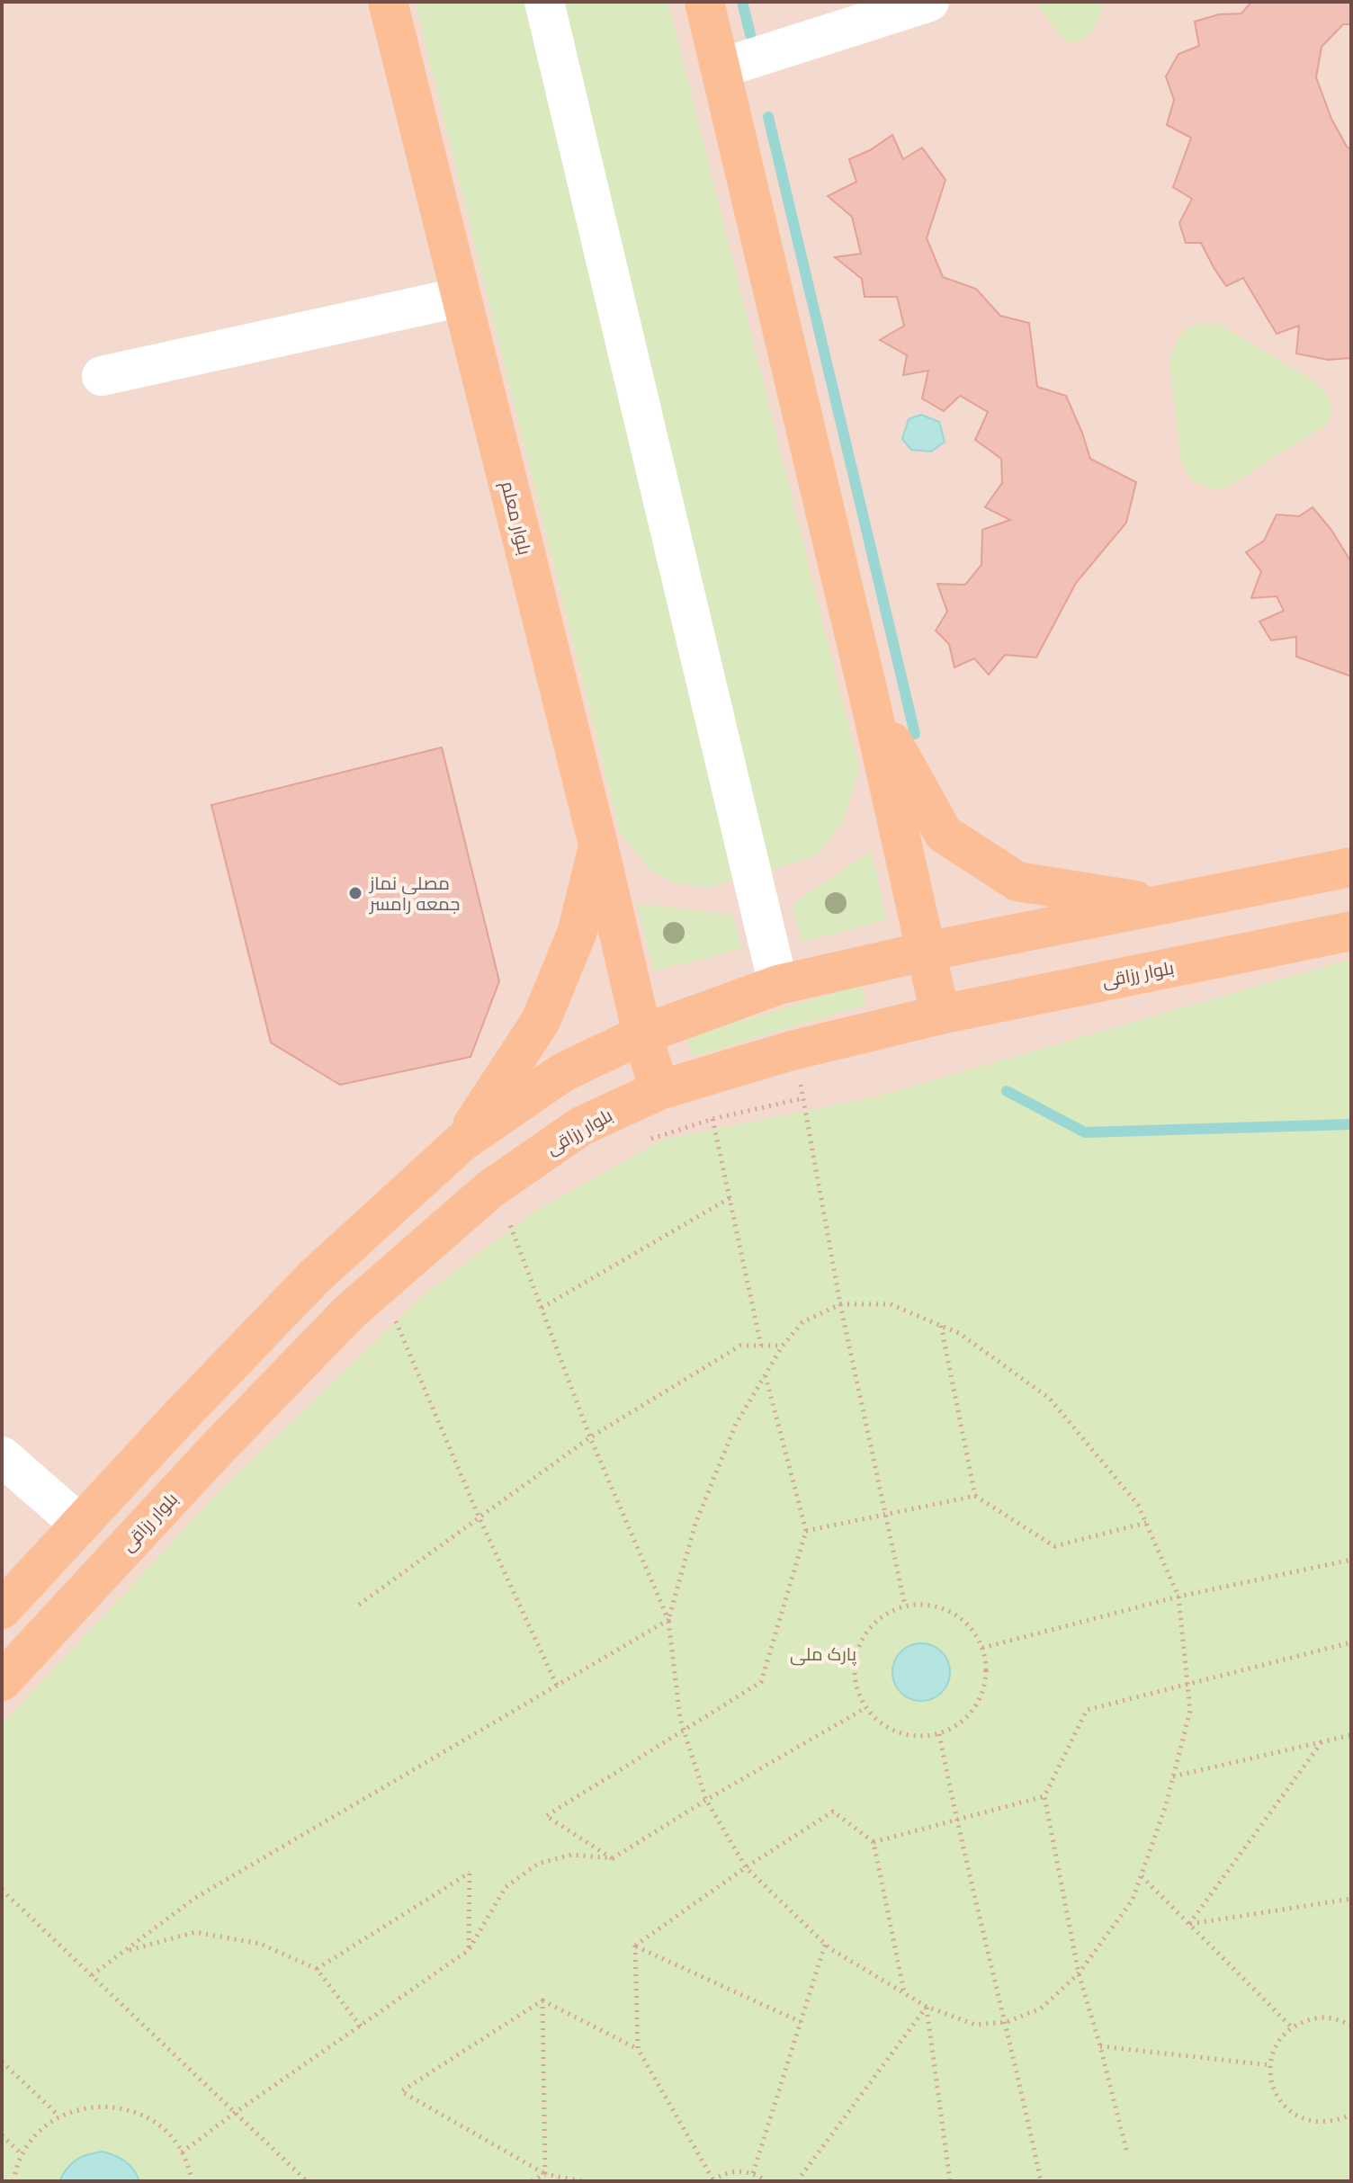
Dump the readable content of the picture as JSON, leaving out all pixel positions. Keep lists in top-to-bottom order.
{
  "streets": {
    "main road": ["بلوار معلم", "بلوار رزاقی"]
  },
  "crossings": [
    ["بلوار معلم", "بلوار رزاقی"]
  ],
  "parks": ["پارک ملی"],
  "places": ["مصلی نماز جمعه رامسر"]
}
